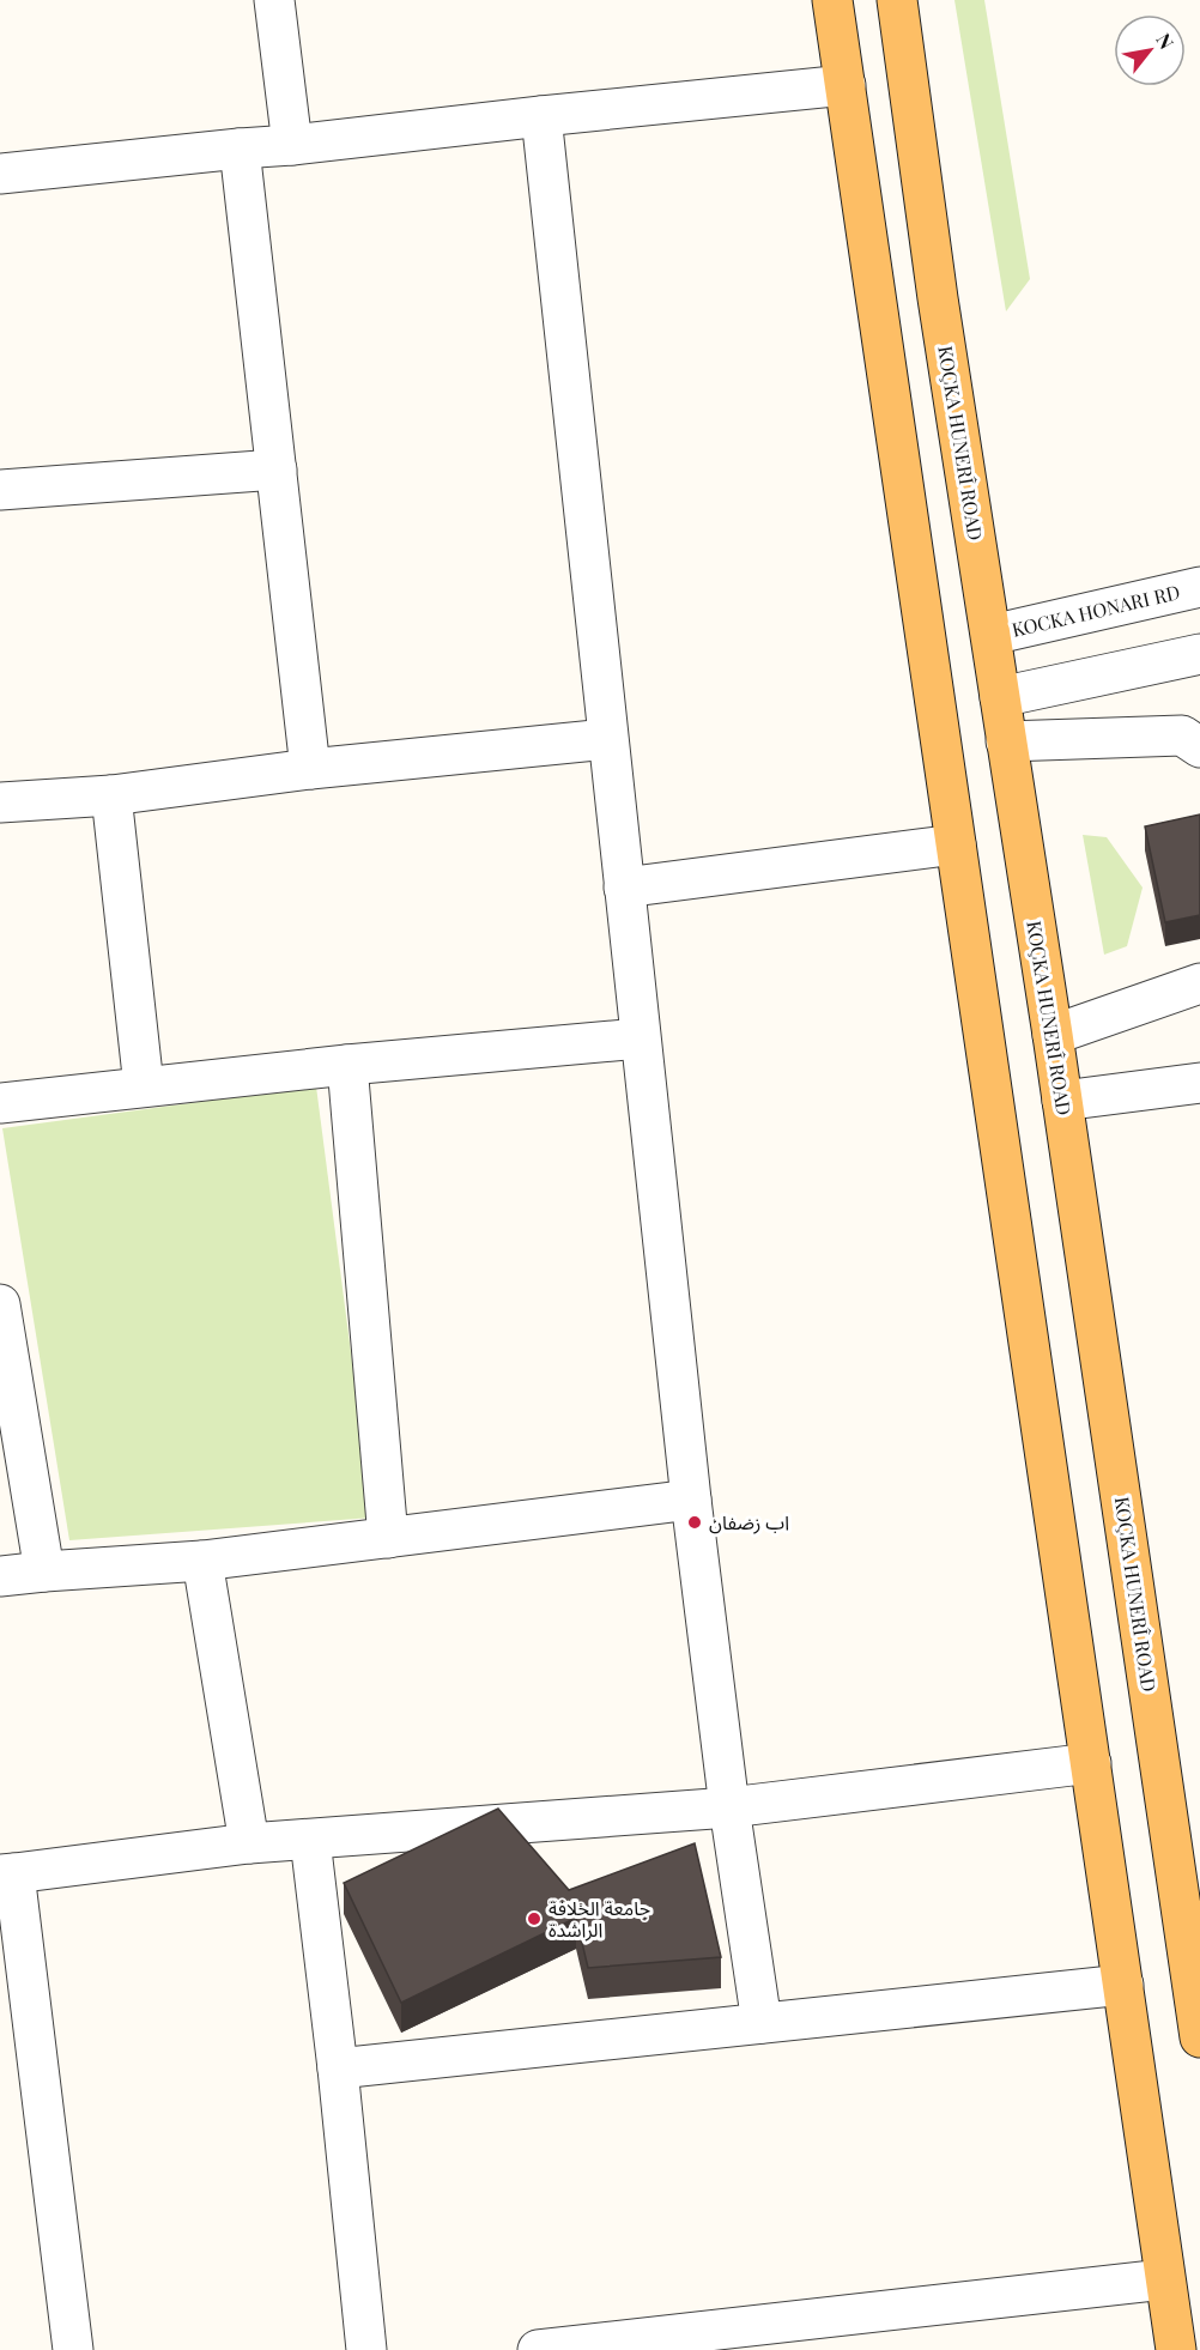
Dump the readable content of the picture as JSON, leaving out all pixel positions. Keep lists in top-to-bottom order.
{
  "streets": {
    "main road": ["KOÇKA HUNERÎ ROAD"],
    "street": ["KOCKA HONARI RD"]
  },
  "crossings": [
    ["KOÇKA HUNERÎ ROAD", "KOCKA HONARI RD"]
  ],
  "places": ["اب زضفان", "جامعة الخلافة الراشدة"],
  "north": "top right"
}
